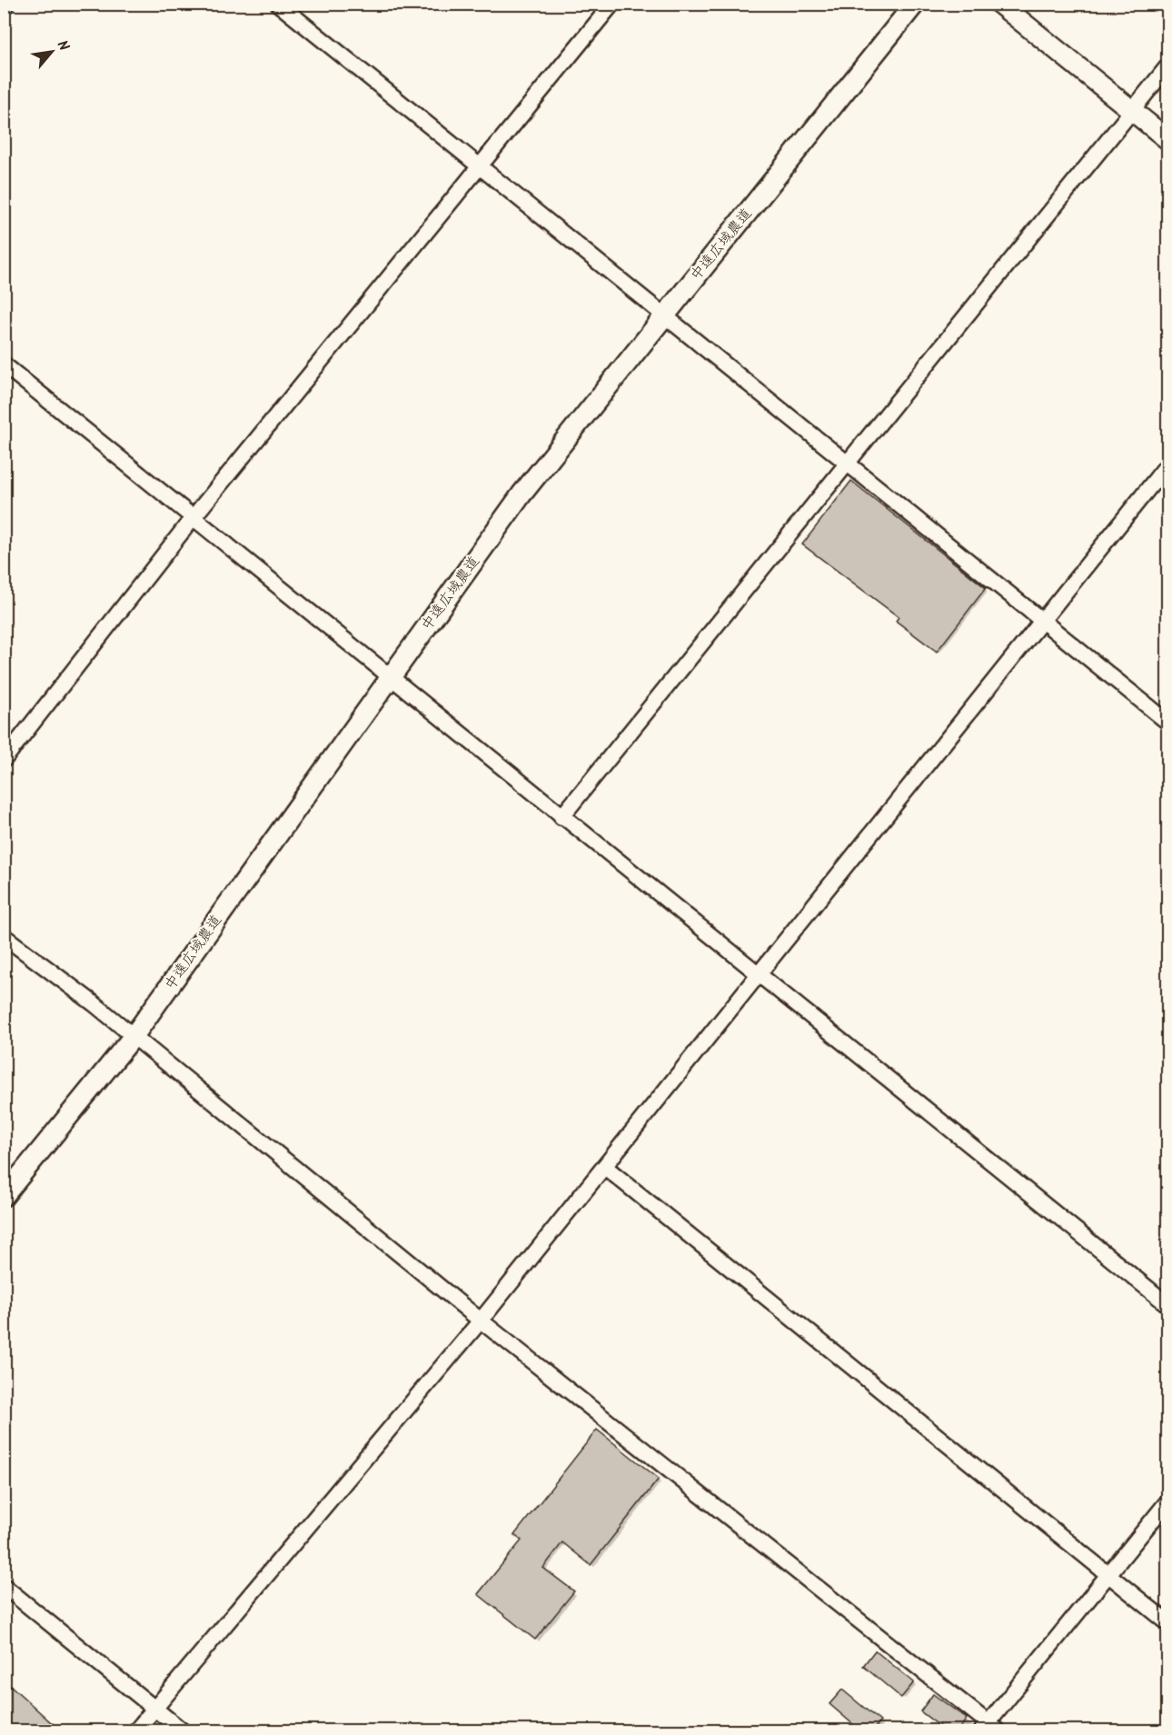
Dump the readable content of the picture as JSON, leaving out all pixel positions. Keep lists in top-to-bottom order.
{
  "streets": {
    "street": ["中遠広域農道"]
  },
  "north": "top right"
}
